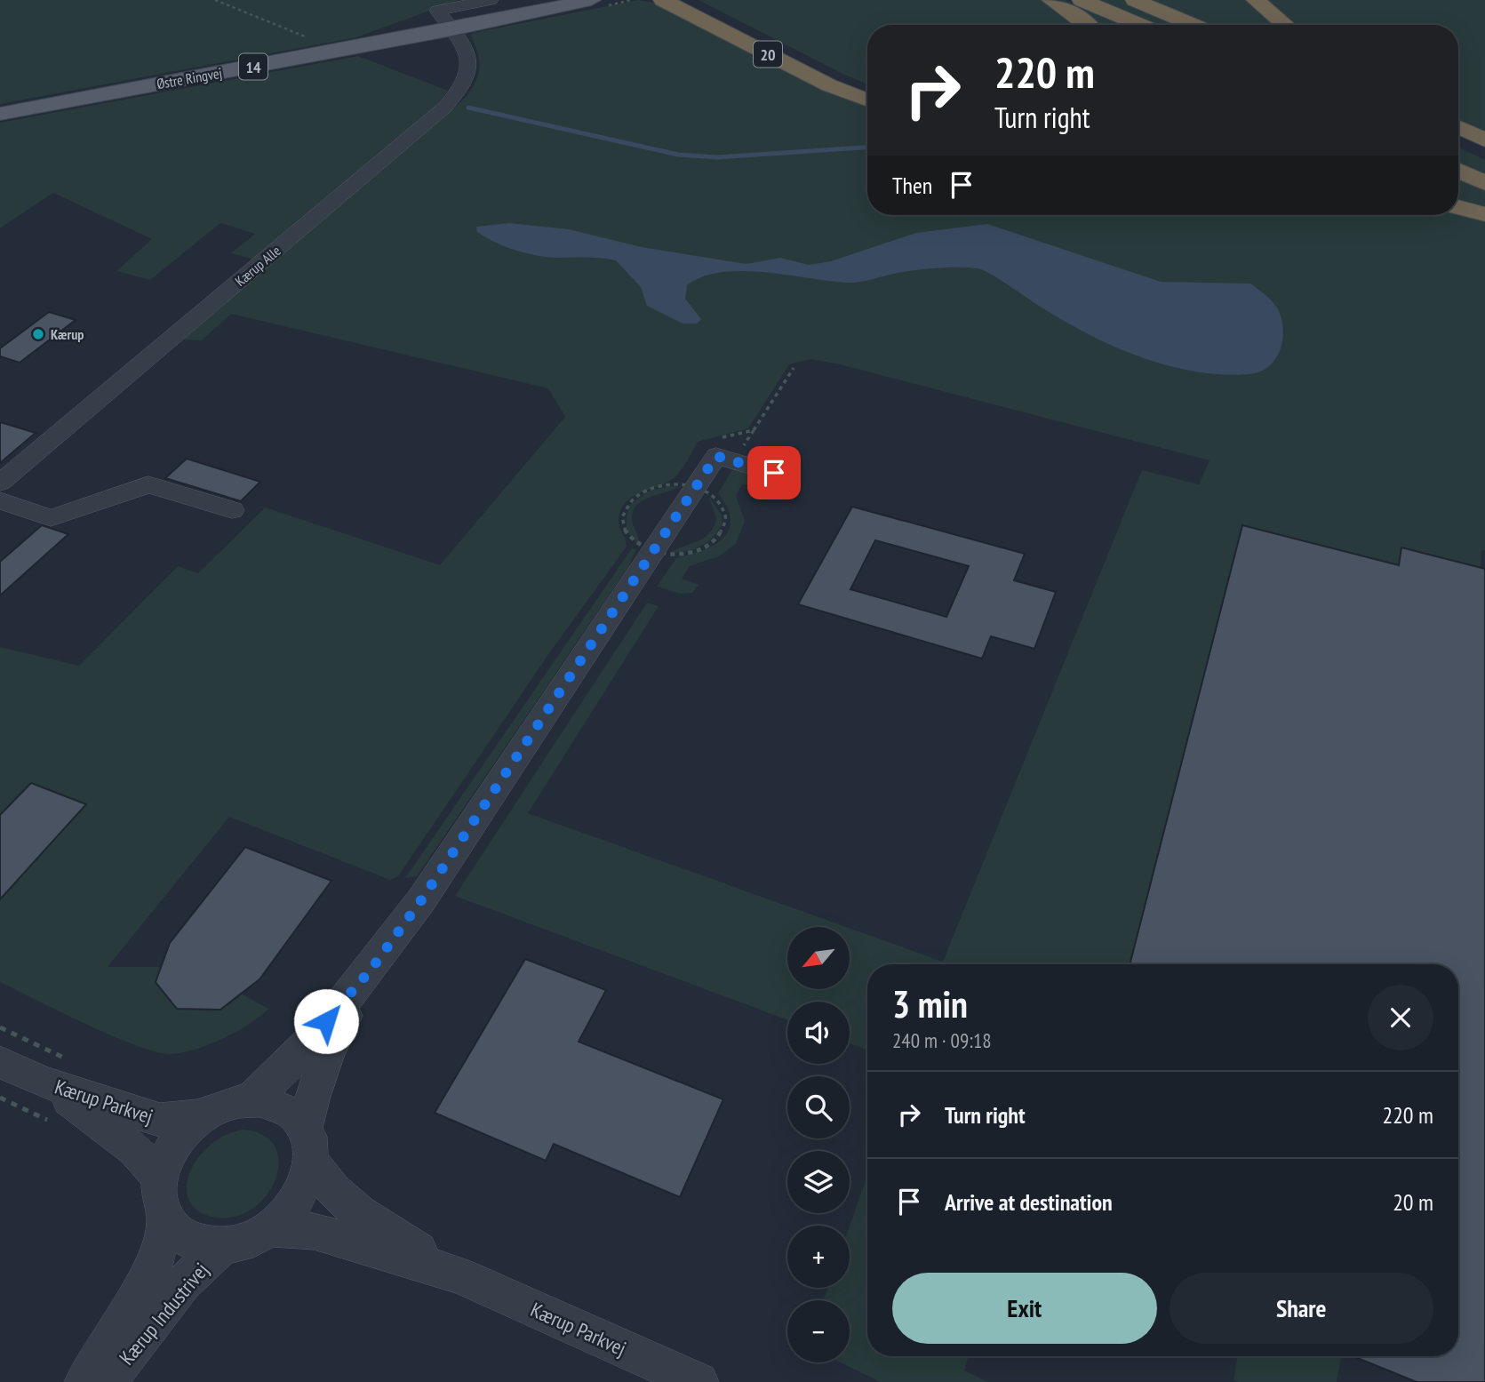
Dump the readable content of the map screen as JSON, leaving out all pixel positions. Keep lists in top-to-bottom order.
{
  "streets": {
    "highway": ["20"],
    "main road": ["14", "Østre Ringvej"],
    "street": ["Kærup Alle", "Kærup Parkvej", "Kærup Industrivej"]
  },
  "crossings": [
    ["Østre Ringvej", "Kærup Alle"],
    ["Kærup Parkvej", "Kærup Industrivej"]
  ],
  "places": ["Kærup"],
  "north": "bottom left",
  "page": {
    "turn": ["220 m", "Turn right"],
    "then": "Then",
    "map_buttons": ["+", "−"],
    "heading": ["3 min", "240 m · 09:18"],
    "list": [
      {
        "name": "Turn right",
        "value": "220 m"
      },
      {
        "name": "Arrive at destination",
        "value": "20 m"
      }
    ],
    "buttons": ["Exit", "Share"]
  }
}
